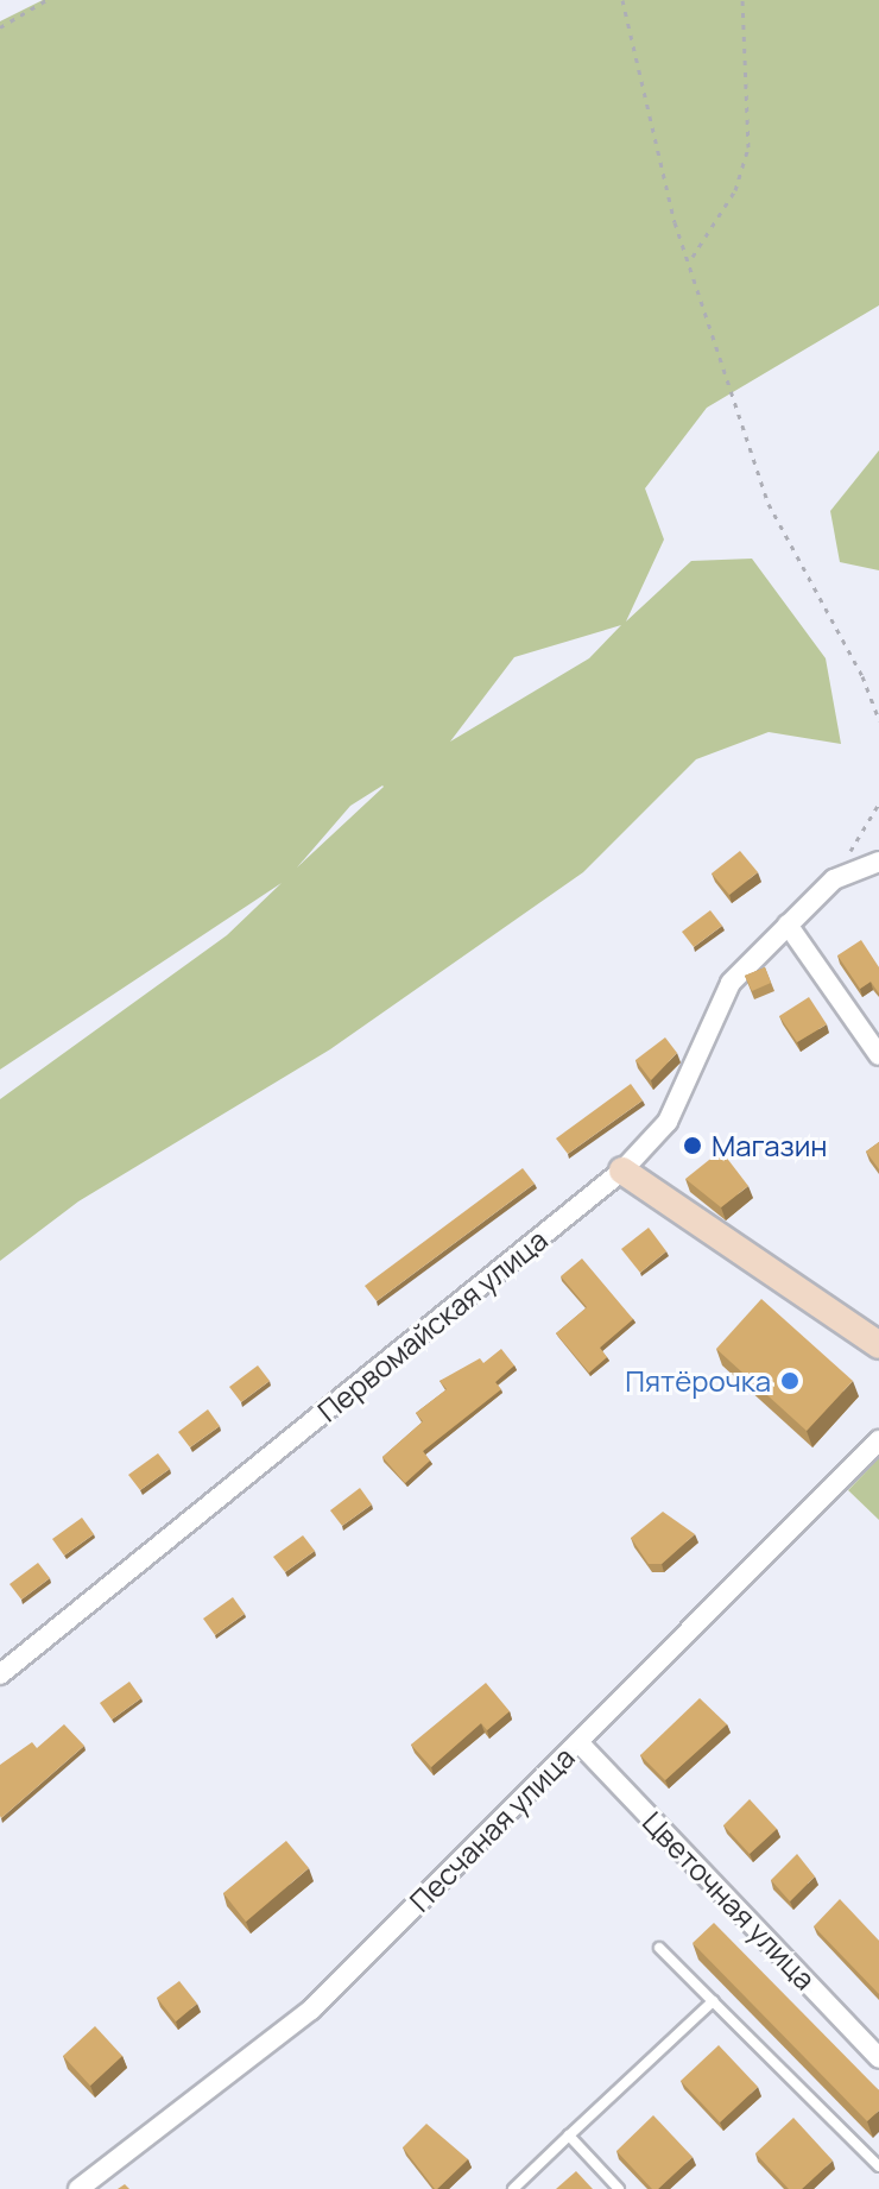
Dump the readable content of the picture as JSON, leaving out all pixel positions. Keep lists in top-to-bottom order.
{
  "streets": {
    "street": ["Первомайская улица", "Песчаная улица", "Цветочная улица"]
  },
  "crossings": [
    ["Песчаная улица", "Цветочная улица"]
  ],
  "places": ["Магазин", "Пятёрочка"]
}
